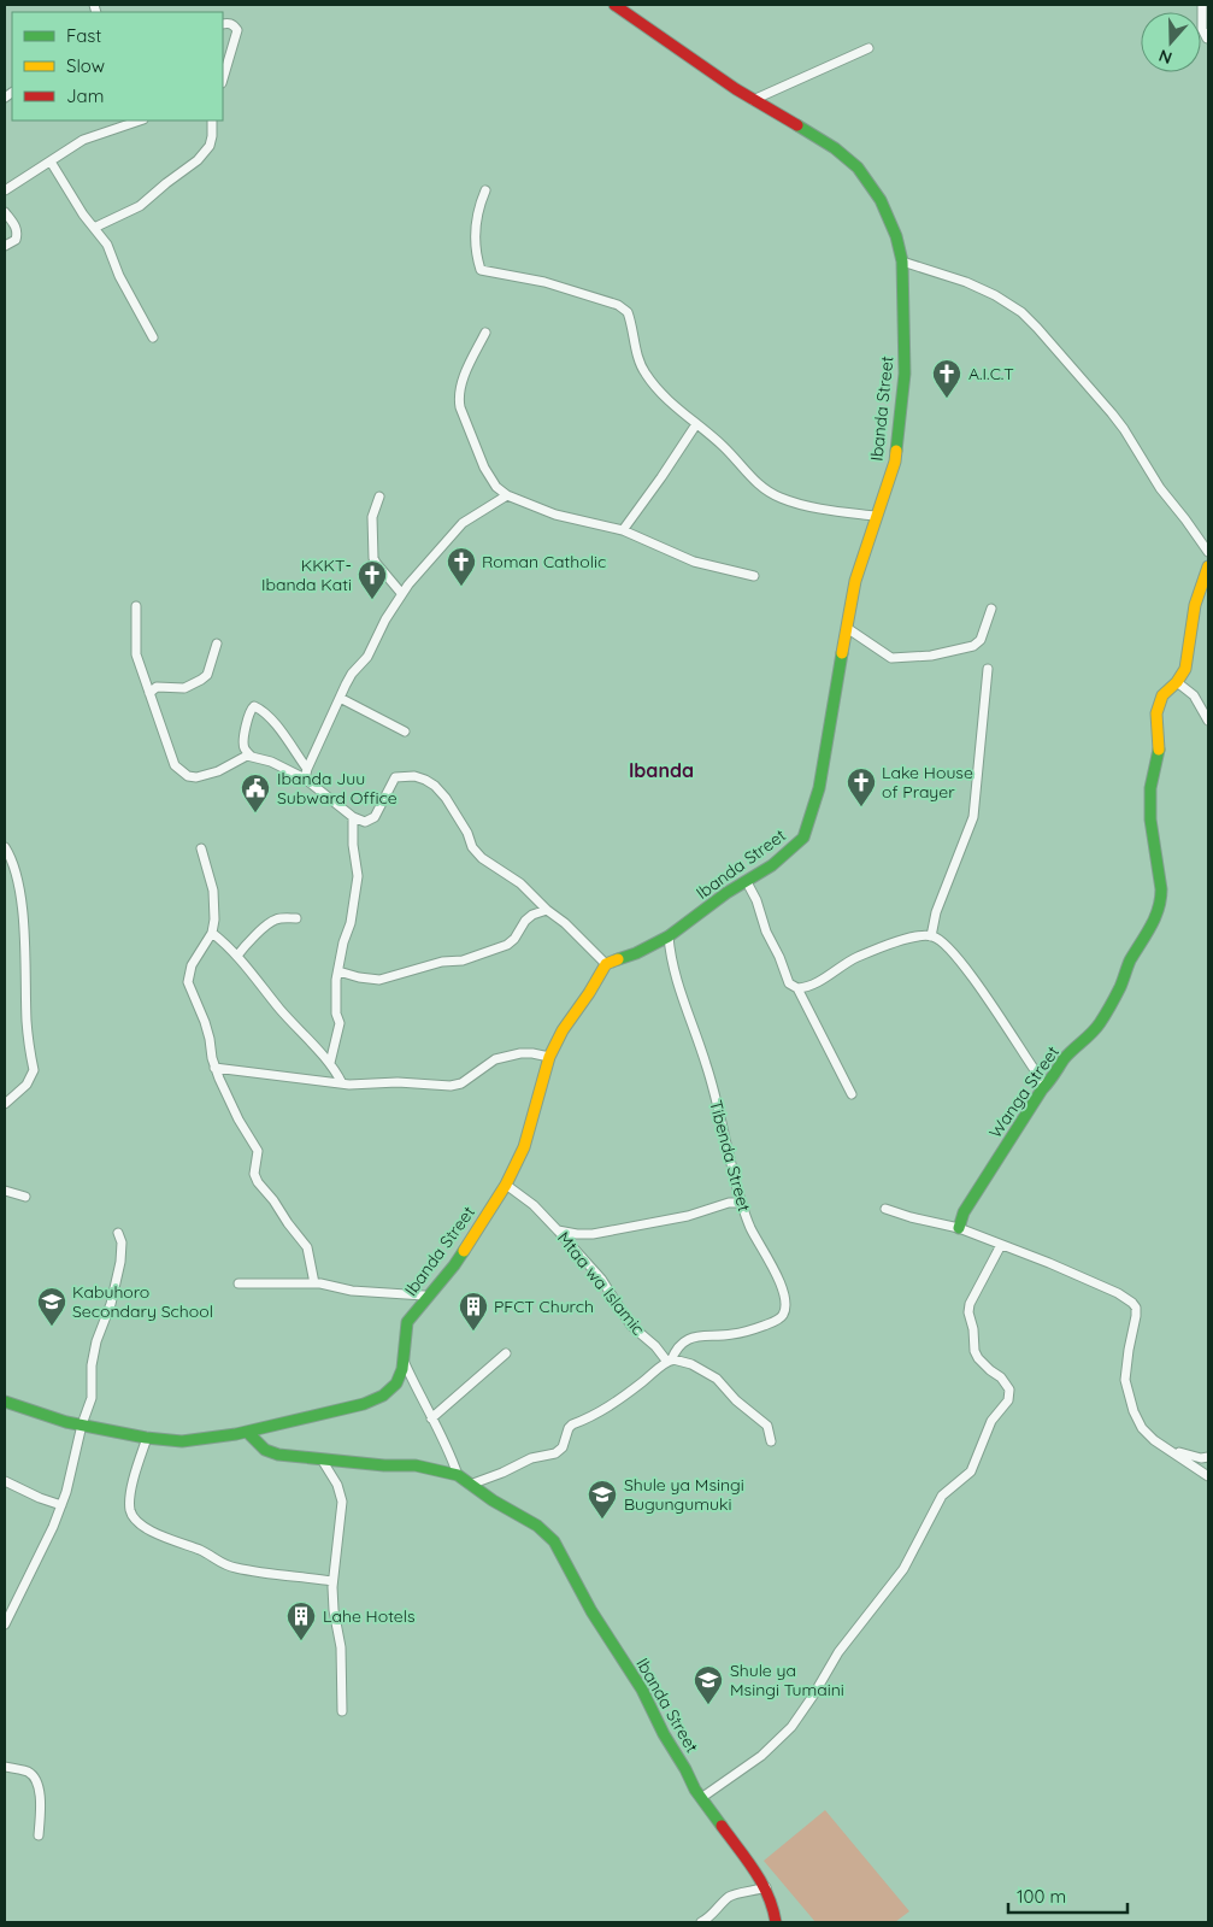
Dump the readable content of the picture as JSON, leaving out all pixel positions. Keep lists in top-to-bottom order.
{
  "streets": {
    "street": [
      "Ibanda Street",
      "Wanga Street",
      "Tibenda Street",
      "Mtaa wa Islamic"
    ]
  },
  "crossings": [
    ["Ibanda Street", "Tibenda Street"],
    ["Ibanda Street", "Mtaa wa Islamic"],
    ["Tibenda Street", "Mtaa wa Islamic"]
  ],
  "districts": ["Ibanda"],
  "places": {
    "church": [
      "A.I.C.T",
      "Roman Catholic",
      "KKKT- Ibanda Kati",
      "Lake House of Prayer"
    ],
    "public building": ["Ibanda Juu Subward Office"],
    "school or university": ["Kabuhoro Secondary School", "Shule ya Msingi Bugungumuki", "Shule ya Msingi Tumaini"],
    "building": ["PFCT Church", "Lahe Hotels"]
  },
  "legend": ["Fast", "Slow", "Jam"],
  "scale_bar": "100 m",
  "north": "bottom"
}
